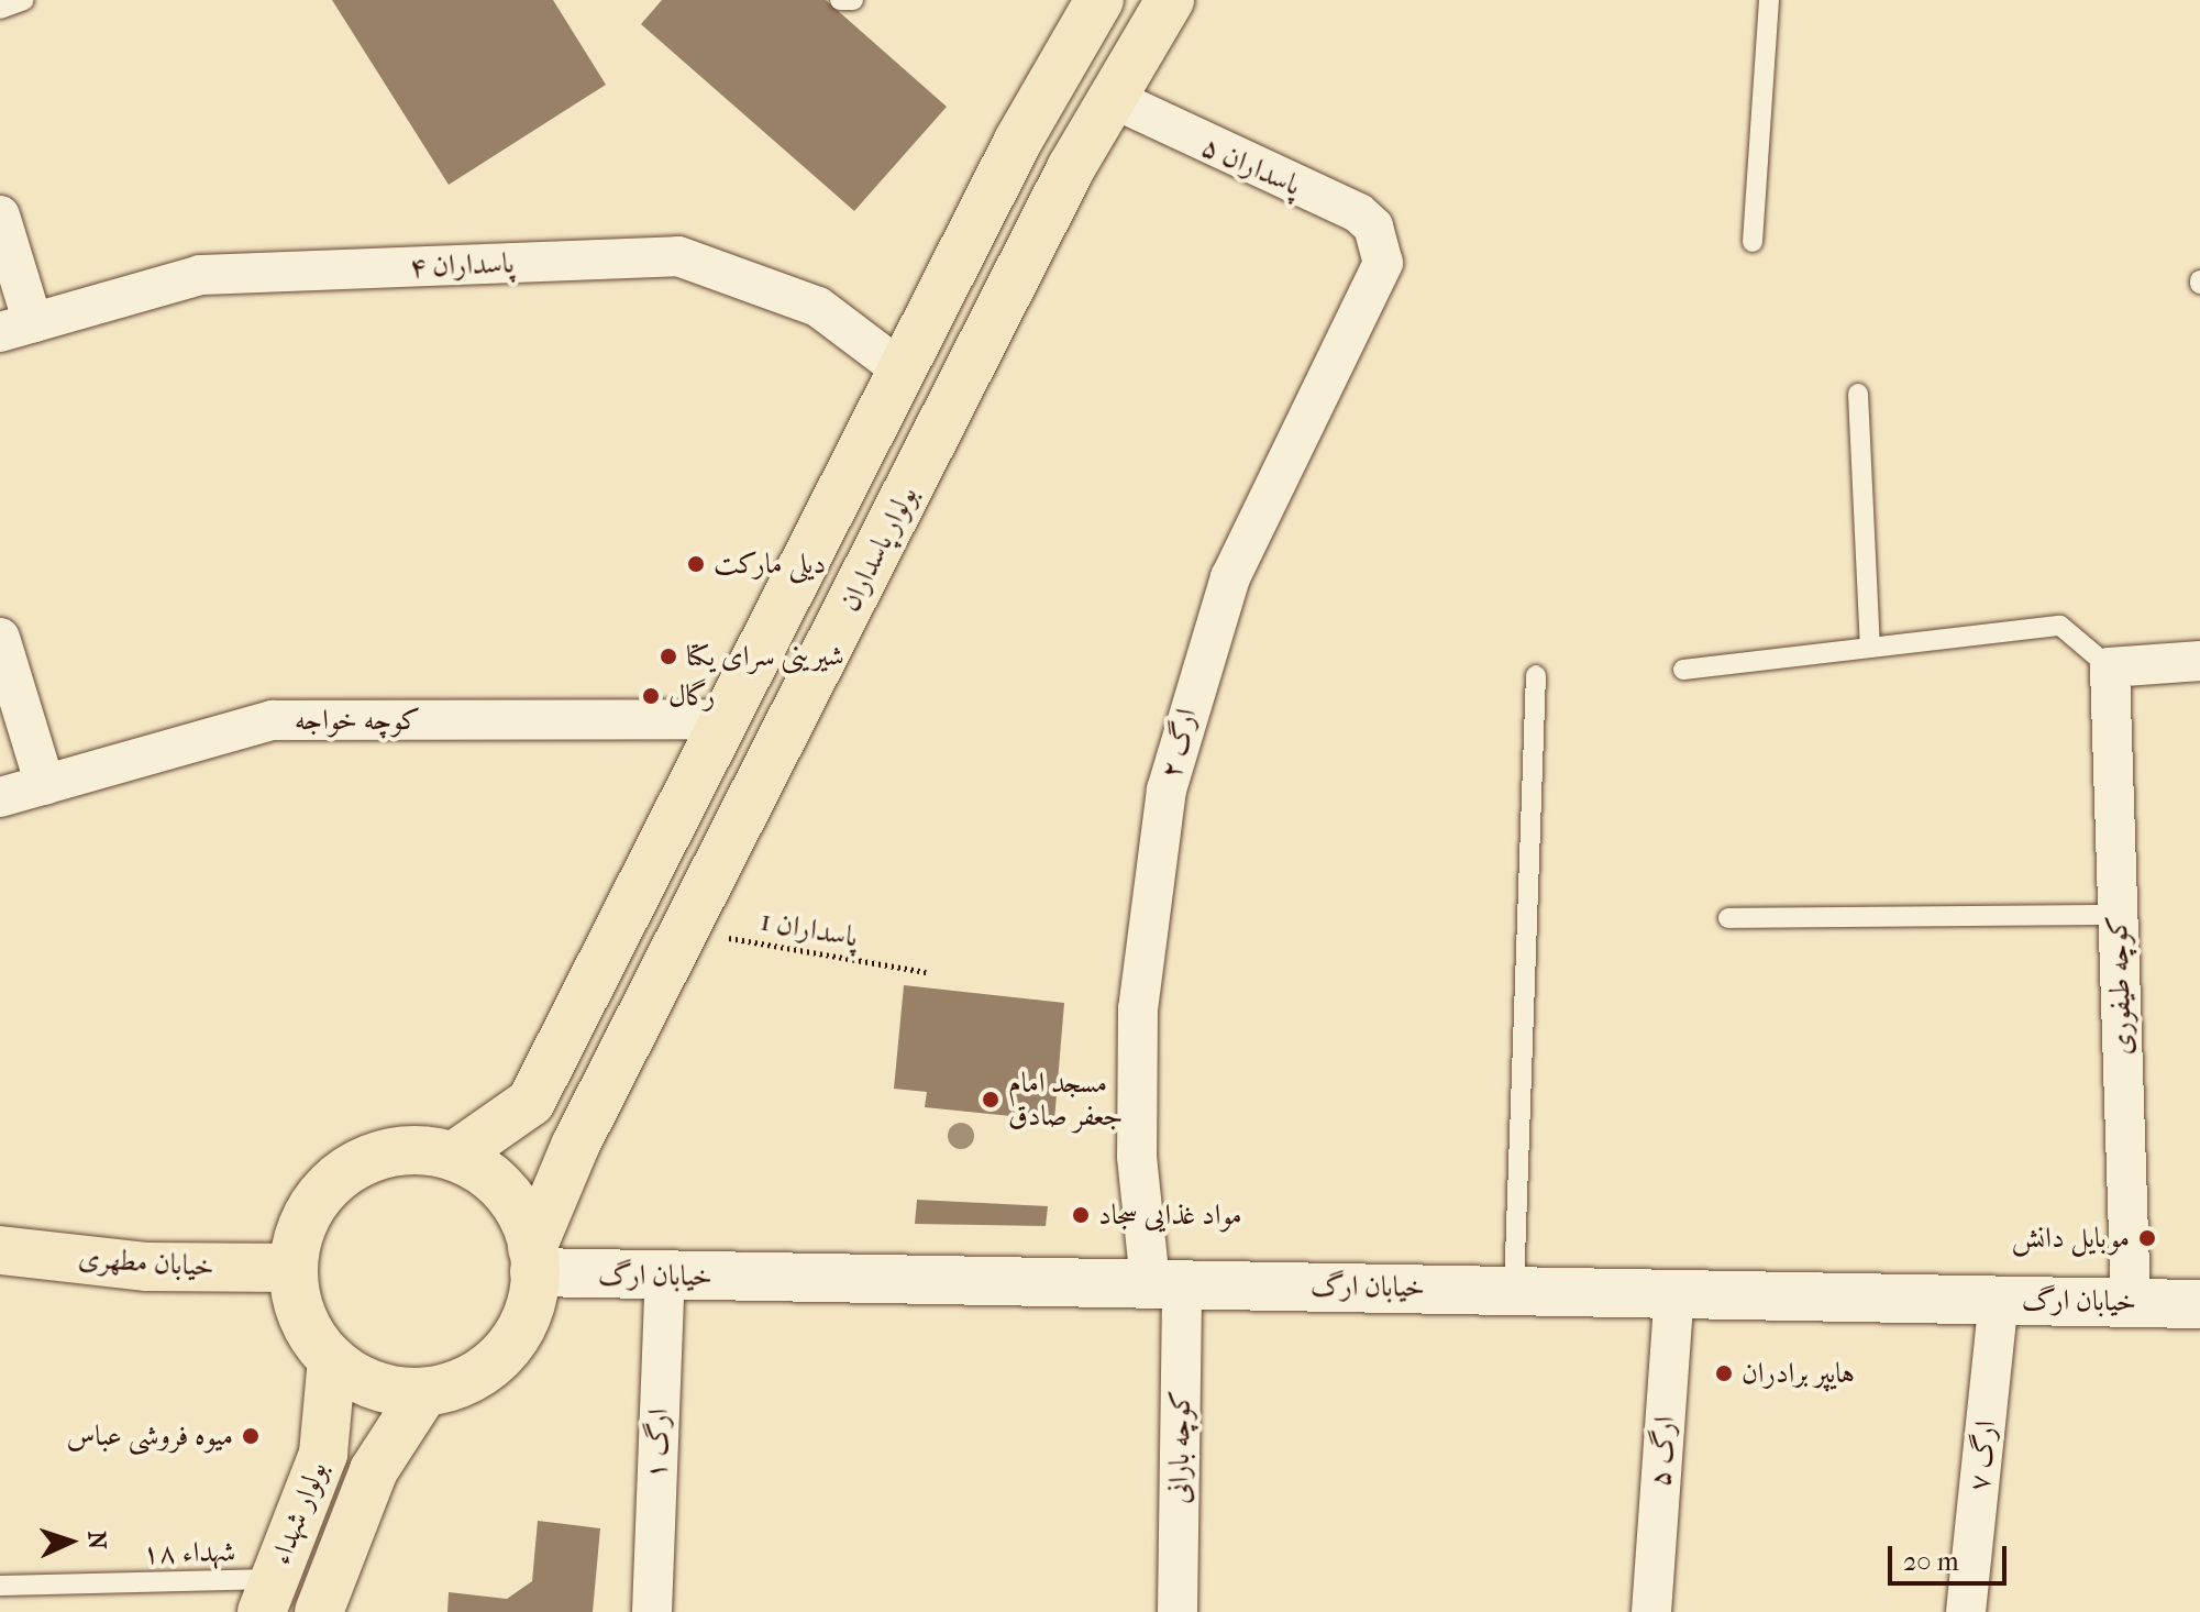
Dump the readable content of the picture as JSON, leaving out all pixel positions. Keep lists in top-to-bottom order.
{
  "streets": {
    "main road": [
      "بولوار پاسداران",
      "خیابان مطهری",
      "خیابان ارگ",
      "بولوار شهداء"
    ],
    "street": [
      "پاسداران ۵",
      "پاسداران ۴",
      "کوچه خواجه",
      "ارگ ۲",
      "کوچه طیفوری",
      "ارگ ۱",
      "کوچه بارانی",
      "ارگ ۵",
      "ارگ ۷"
    ],
    "lane": ["شهداء ۱۸"],
    "path": ["پاسداران 1"]
  },
  "crossings": [
    ["پاسداران ۵", "بولوار پاسداران"],
    ["پاسداران ۵", "ارگ ۲"],
    ["پاسداران ۴", "بولوار پاسداران"],
    ["بولوار پاسداران", "کوچه خواجه"],
    ["بولوار پاسداران", "پاسداران 1"],
    ["بولوار پاسداران", "خیابان مطهری"],
    ["بولوار پاسداران", "خیابان ارگ"],
    ["بولوار پاسداران", "بولوار شهداء"],
    ["ارگ ۲", "خیابان ارگ"],
    ["ارگ ۲", "کوچه بارانی"],
    ["کوچه طیفوری", "خیابان ارگ"],
    ["خیابان مطهری", "خیابان ارگ"],
    ["خیابان مطهری", "بولوار شهداء"],
    ["خیابان ارگ", "ارگ ۱"],
    ["خیابان ارگ", "کوچه بارانی"],
    ["خیابان ارگ", "ارگ ۵"],
    ["خیابان ارگ", "ارگ ۷"],
    ["خیابان ارگ", "بولوار شهداء"],
    ["بولوار شهداء", "شهداء ۱۸"]
  ],
  "places": [
    "دیلی مارکت",
    "شیرینی سرای یکتا",
    "رگال",
    "مسجد امام جعفر صادق",
    "مواد غذایی سجاد",
    "موبایل دانش",
    "هایپر برادران",
    "میوه فروشی عباس"
  ],
  "scale_bar": "20 m",
  "north": "right"
}
